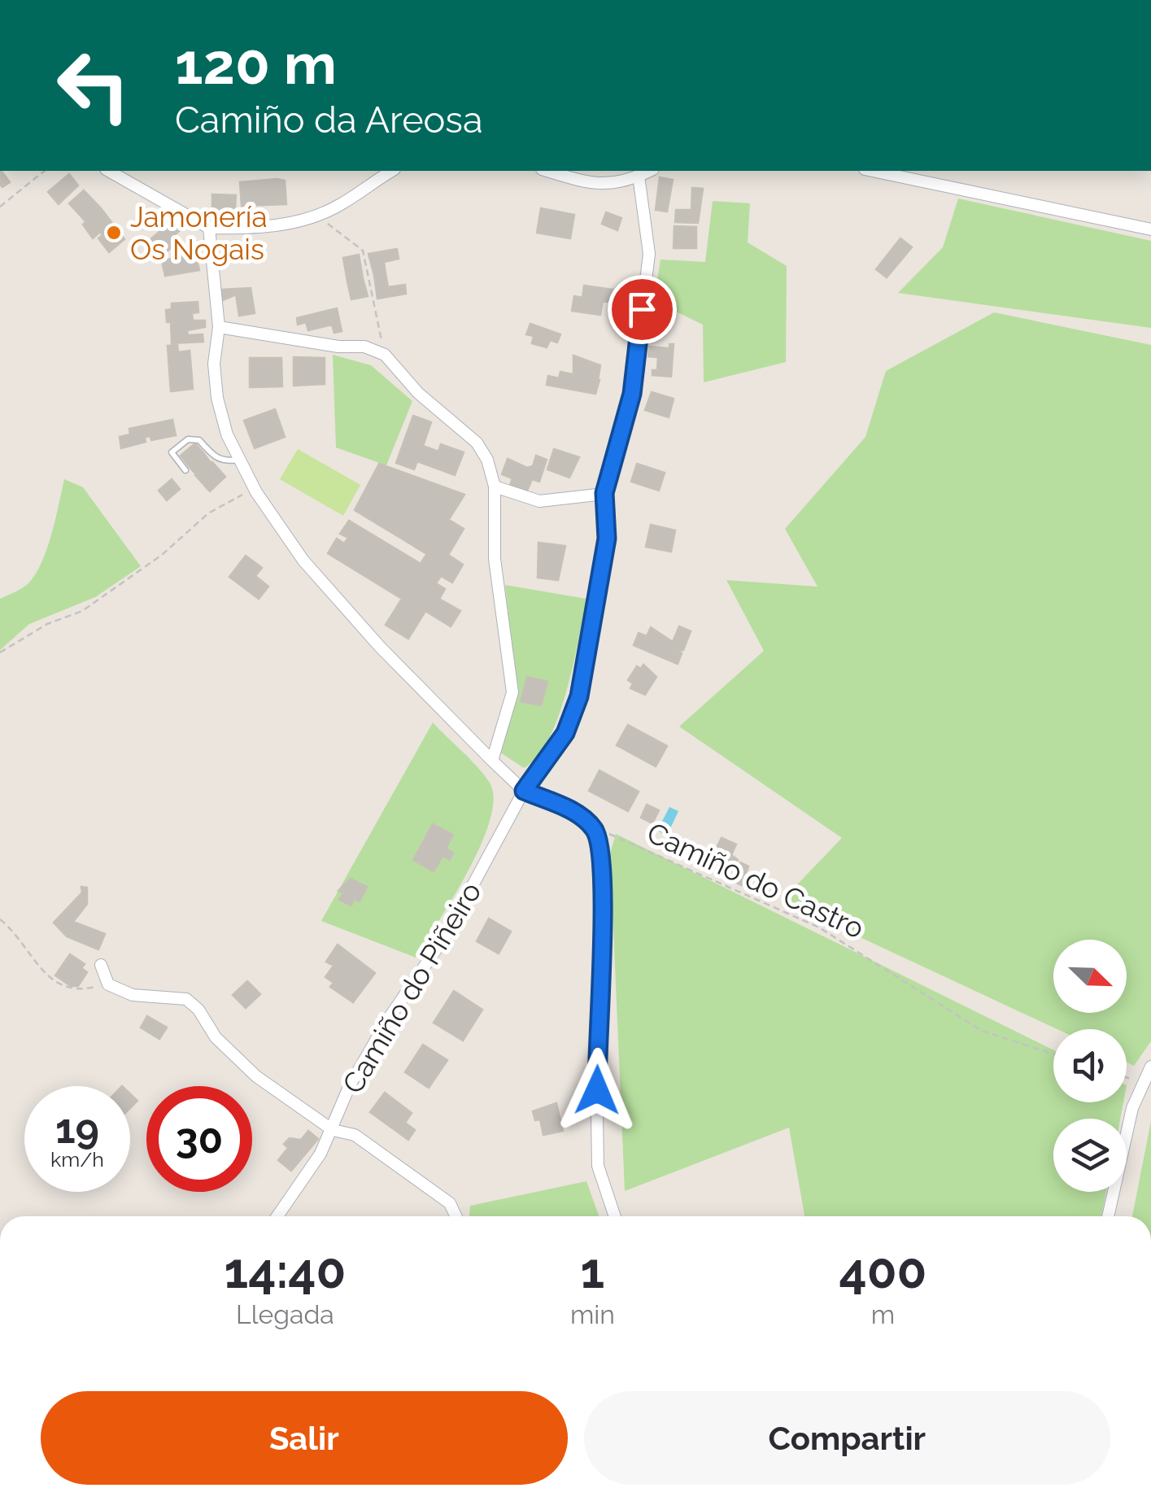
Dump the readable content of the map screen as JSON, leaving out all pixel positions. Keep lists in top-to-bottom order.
{
  "streets": {
    "street": ["Camiño do Piñeiro"],
    "path": ["Camiño do Castro"]
  },
  "places": ["Jamonería Os Nogais"],
  "north": "bottom right",
  "page": {
    "turn": ["120 m", "Camiño da Areosa"],
    "speed": "19 km/h",
    "limit": "30",
    "eta": [
      "14:40",
      "Llegada",
      "1",
      "min",
      "400",
      "m"
    ],
    "buttons": ["Salir", "Compartir"]
  }
}
